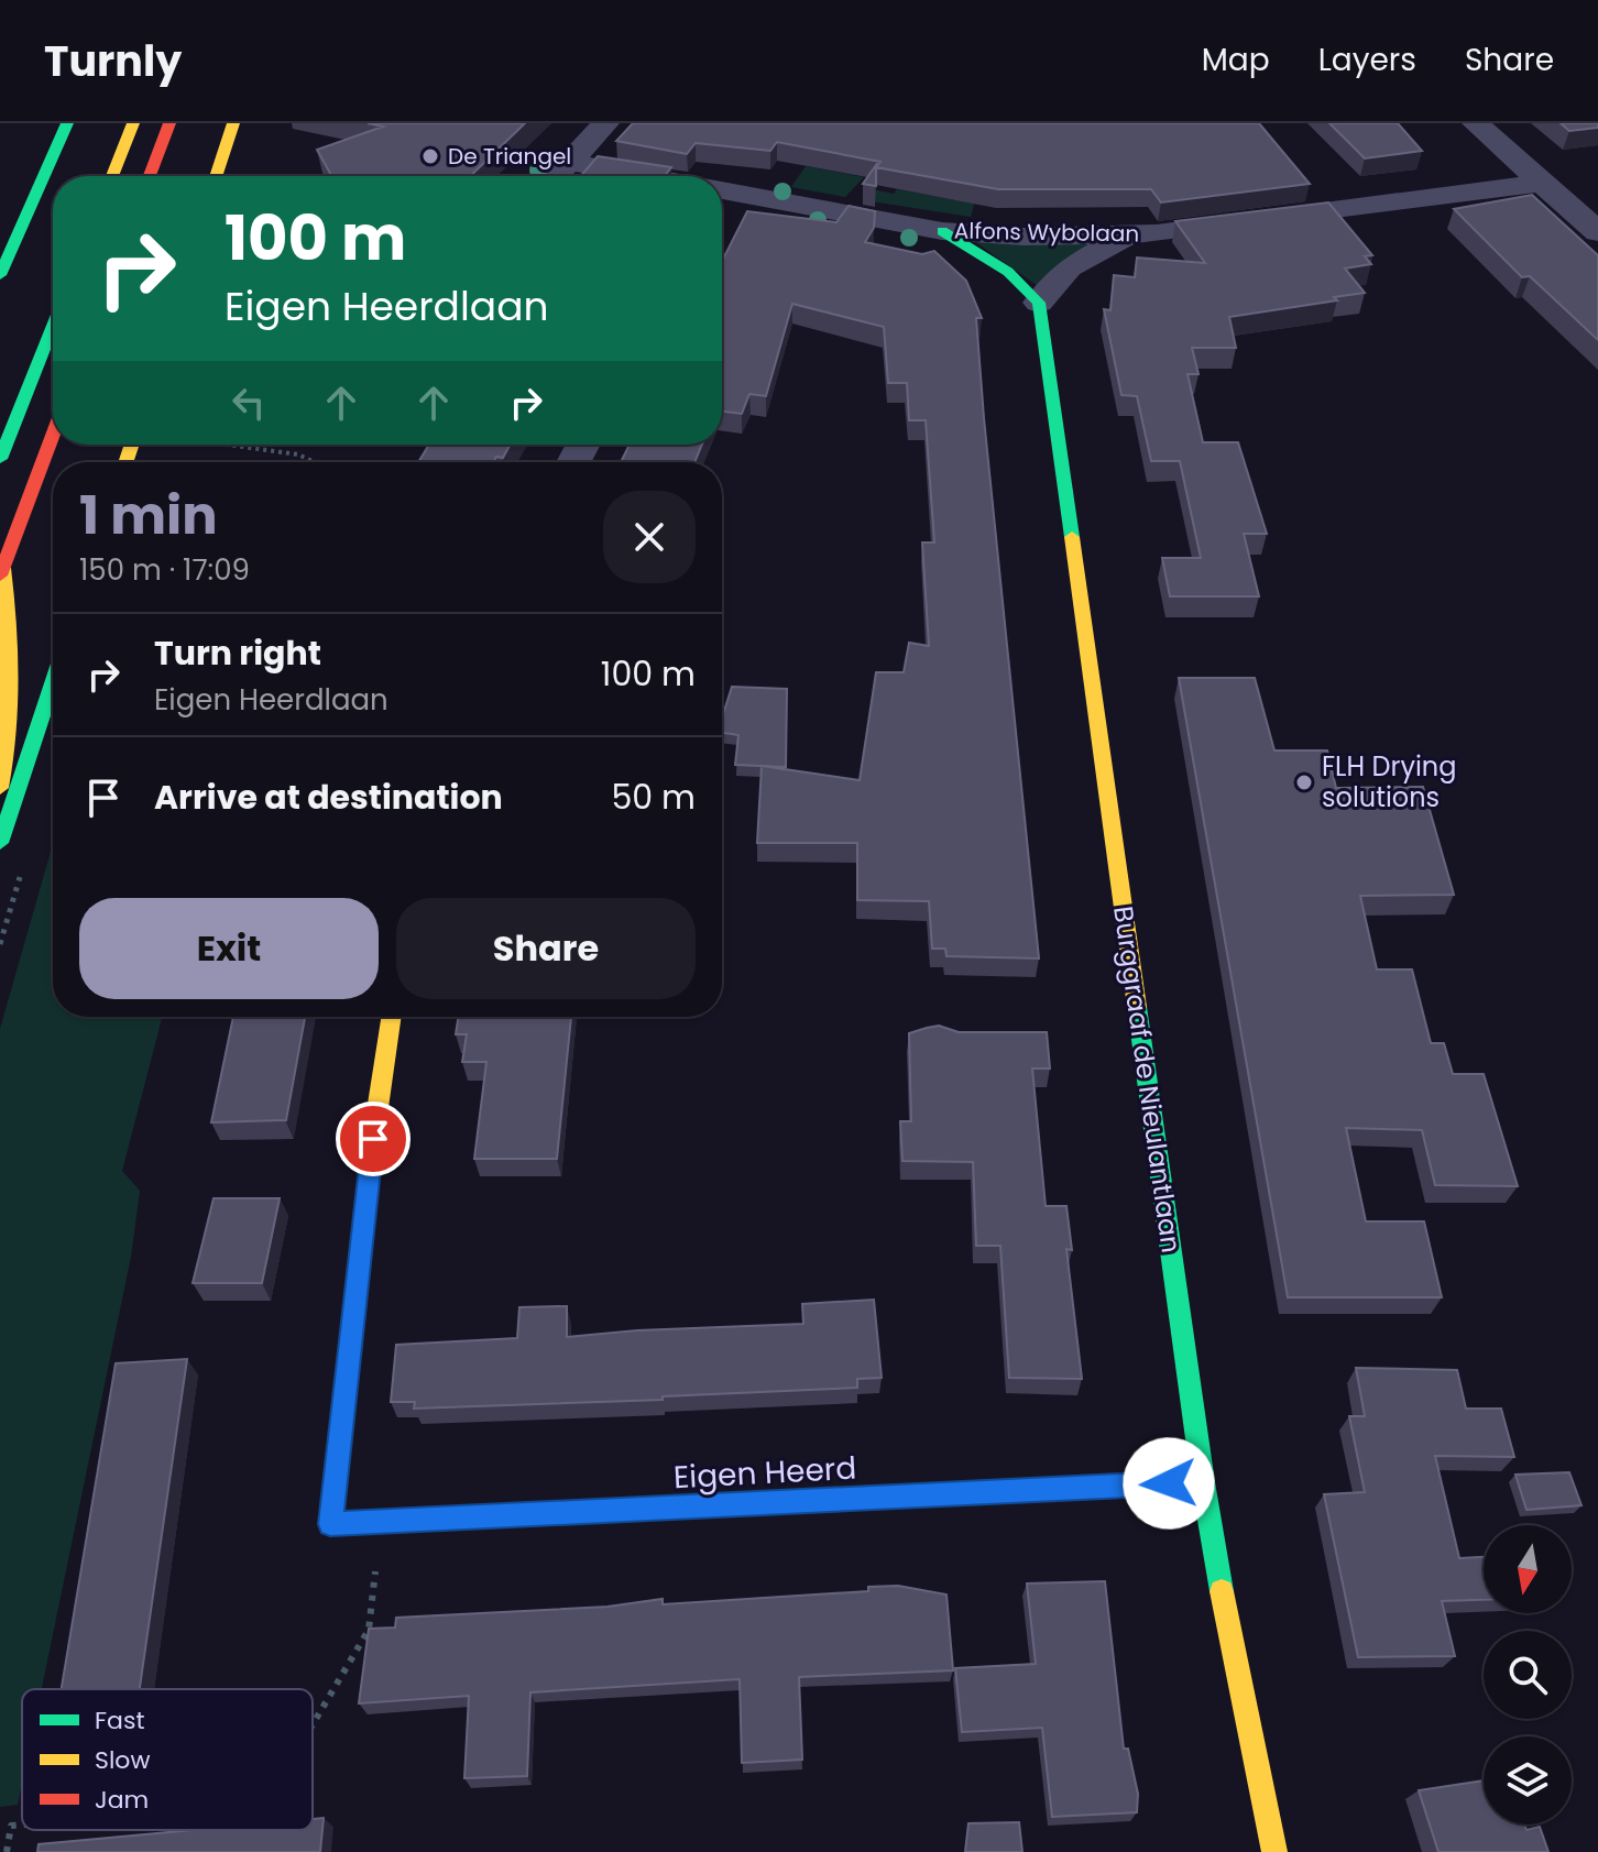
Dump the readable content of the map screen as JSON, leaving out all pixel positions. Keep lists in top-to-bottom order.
{
  "streets": {
    "main road": ["Burggraaf de Nieulantlaan", "Eigen Heerd"],
    "street": ["Alfons Wybolaan"]
  },
  "crossings": [
    ["Burggraaf de Nieulantlaan", "Eigen Heerd"]
  ],
  "places": ["De Triangel", "FLH Drying solutions"],
  "legend": ["Fast", "Slow", "Jam"],
  "north": "bottom",
  "page": {
    "header": "Turnly",
    "nav": ["Map", "Layers", "Share"],
    "turn": ["100 m", "Eigen Heerdlaan"],
    "heading": ["1 min", "150 m · 17:09"],
    "list": [
      {
        "name": "Turn right",
        "note": "Eigen Heerdlaan",
        "value": "100 m"
      },
      {
        "name": "Arrive at destination",
        "value": "50 m"
      }
    ],
    "buttons": ["Exit", "Share"]
  }
}
